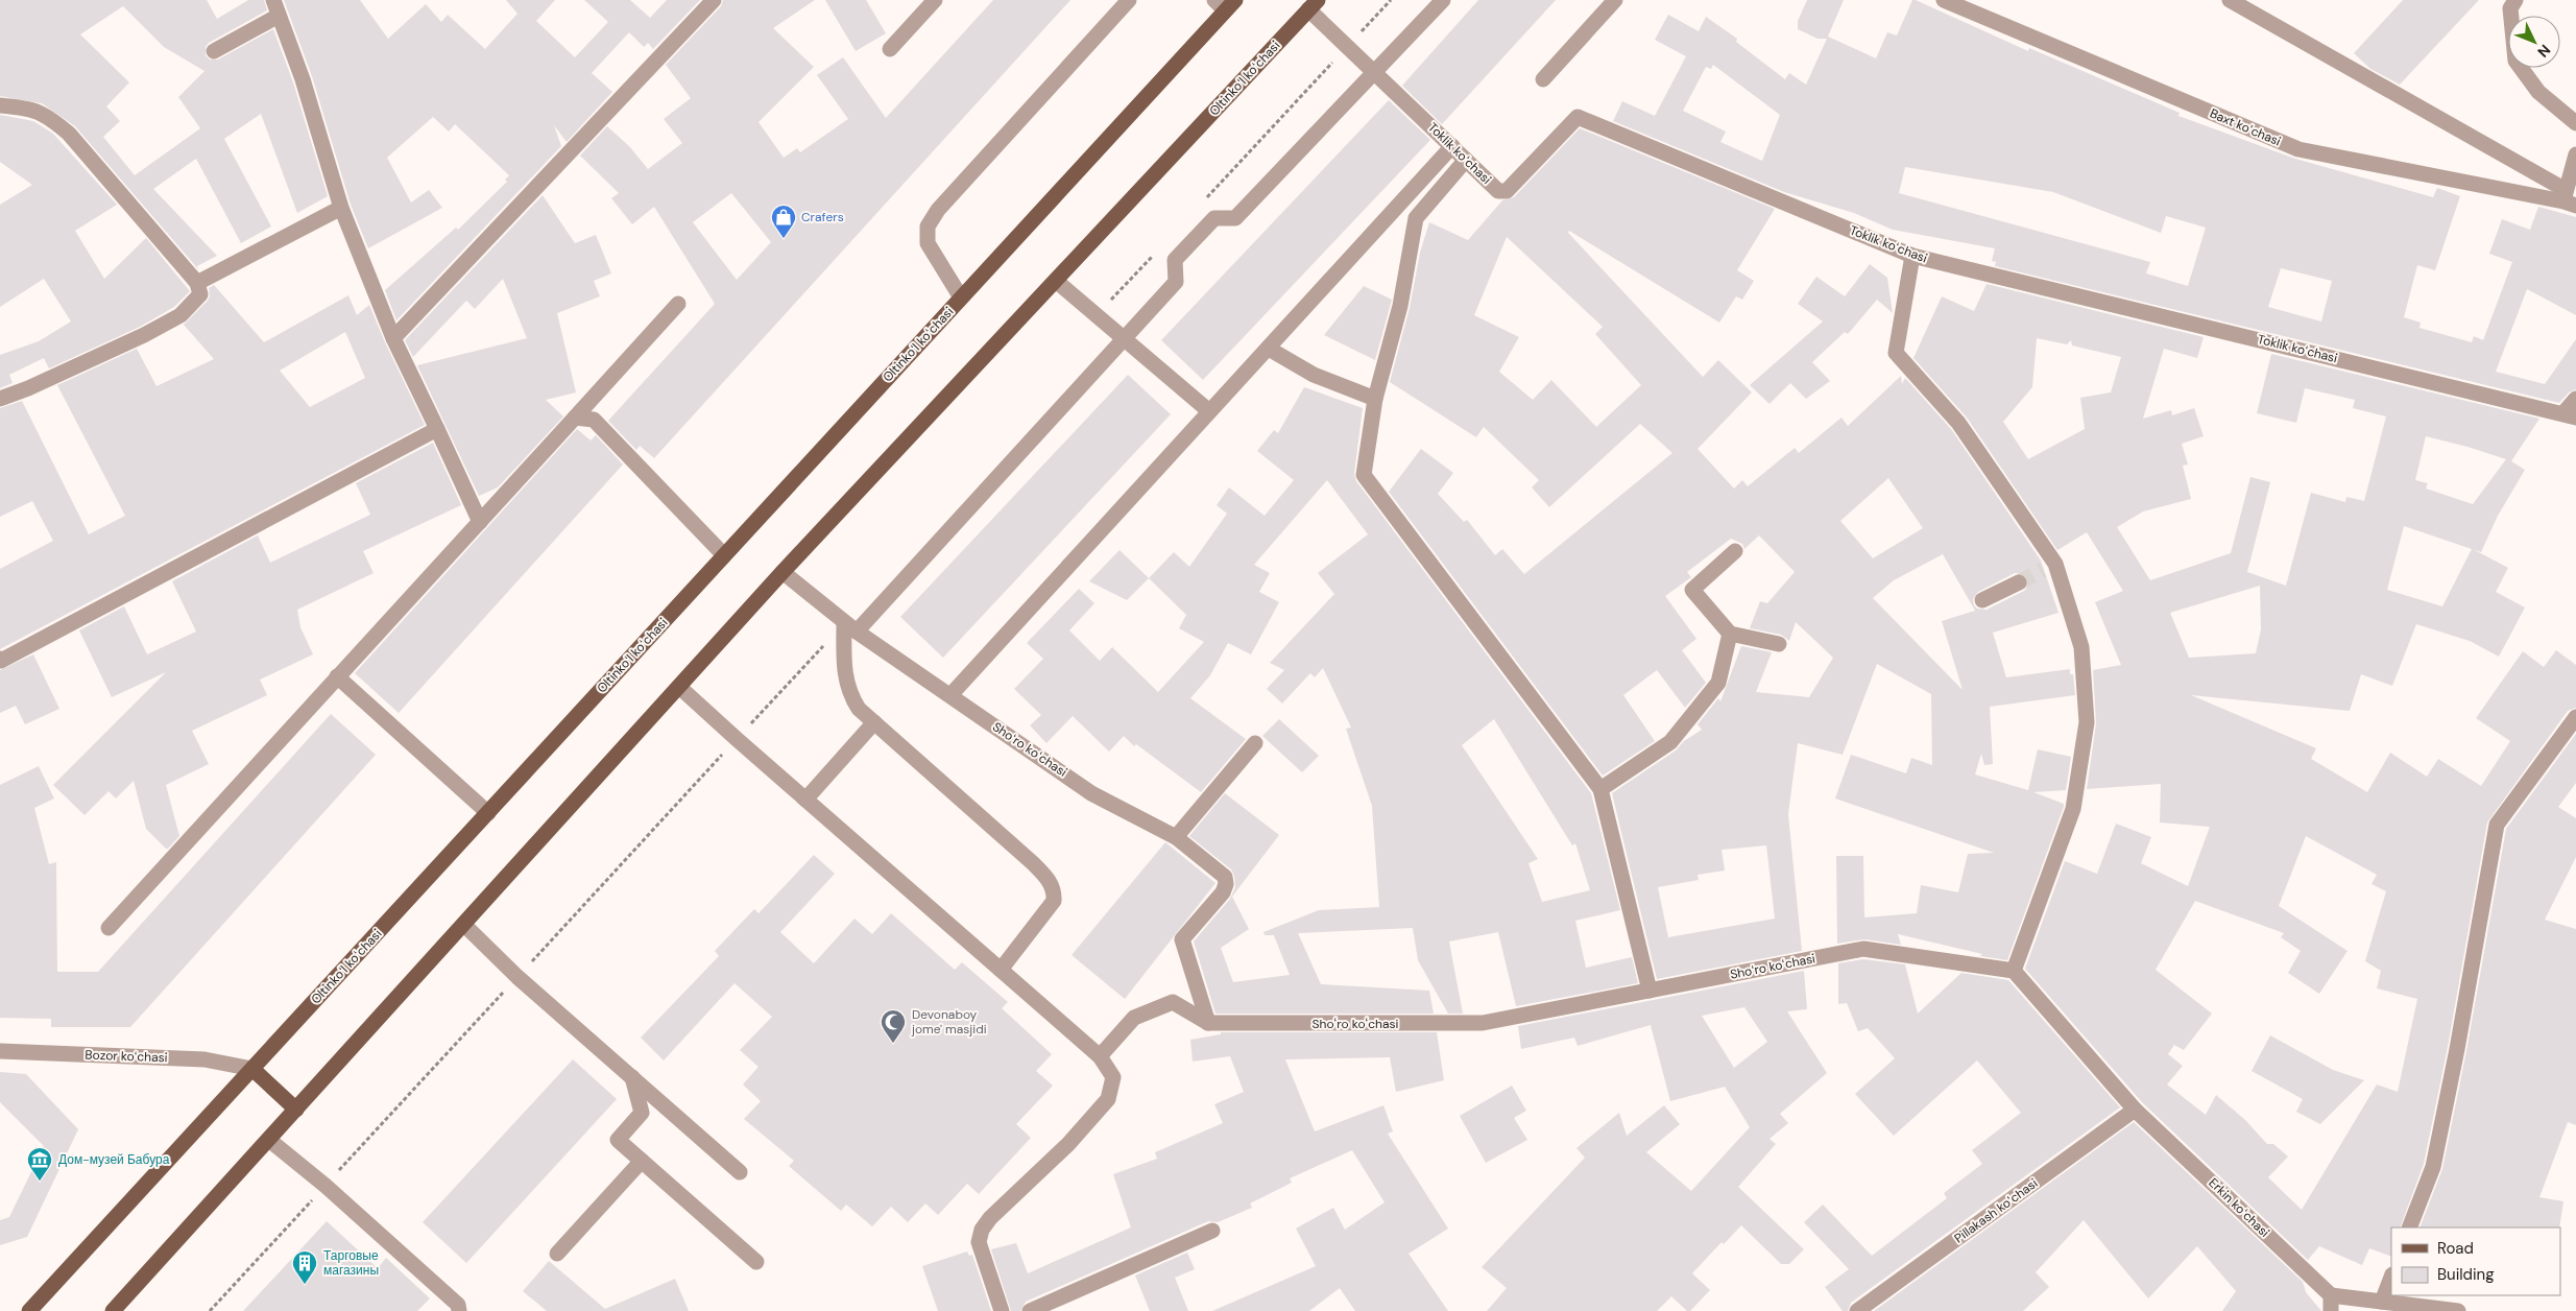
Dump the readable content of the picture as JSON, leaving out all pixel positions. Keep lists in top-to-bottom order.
{
  "streets": {
    "main road": ["Oltinkoʻl koʻchasi"],
    "street": [
      "Baxt koʻchasi",
      "Toklik koʻchasi",
      "Shoʻro koʻchasi",
      "Bozor koʻchasi",
      "Erkin koʻchasi",
      "Pillakash koʻchasi"
    ]
  },
  "crossings": [
    ["Oltinkoʻl koʻchasi", "Toklik koʻchasi"],
    ["Oltinkoʻl koʻchasi", "Shoʻro koʻchasi"],
    ["Oltinkoʻl koʻchasi", "Bozor koʻchasi"],
    ["Erkin koʻchasi", "Pillakash koʻchasi"]
  ],
  "places": {
    "shop": ["Crafers"],
    "mosque": ["Devonaboy jome' masjidi"],
    "museum": ["Дом-музей Бабура"],
    "building": ["Тарговые магазины"]
  },
  "legend": ["Road", "Building"],
  "north": "bottom right"
}
